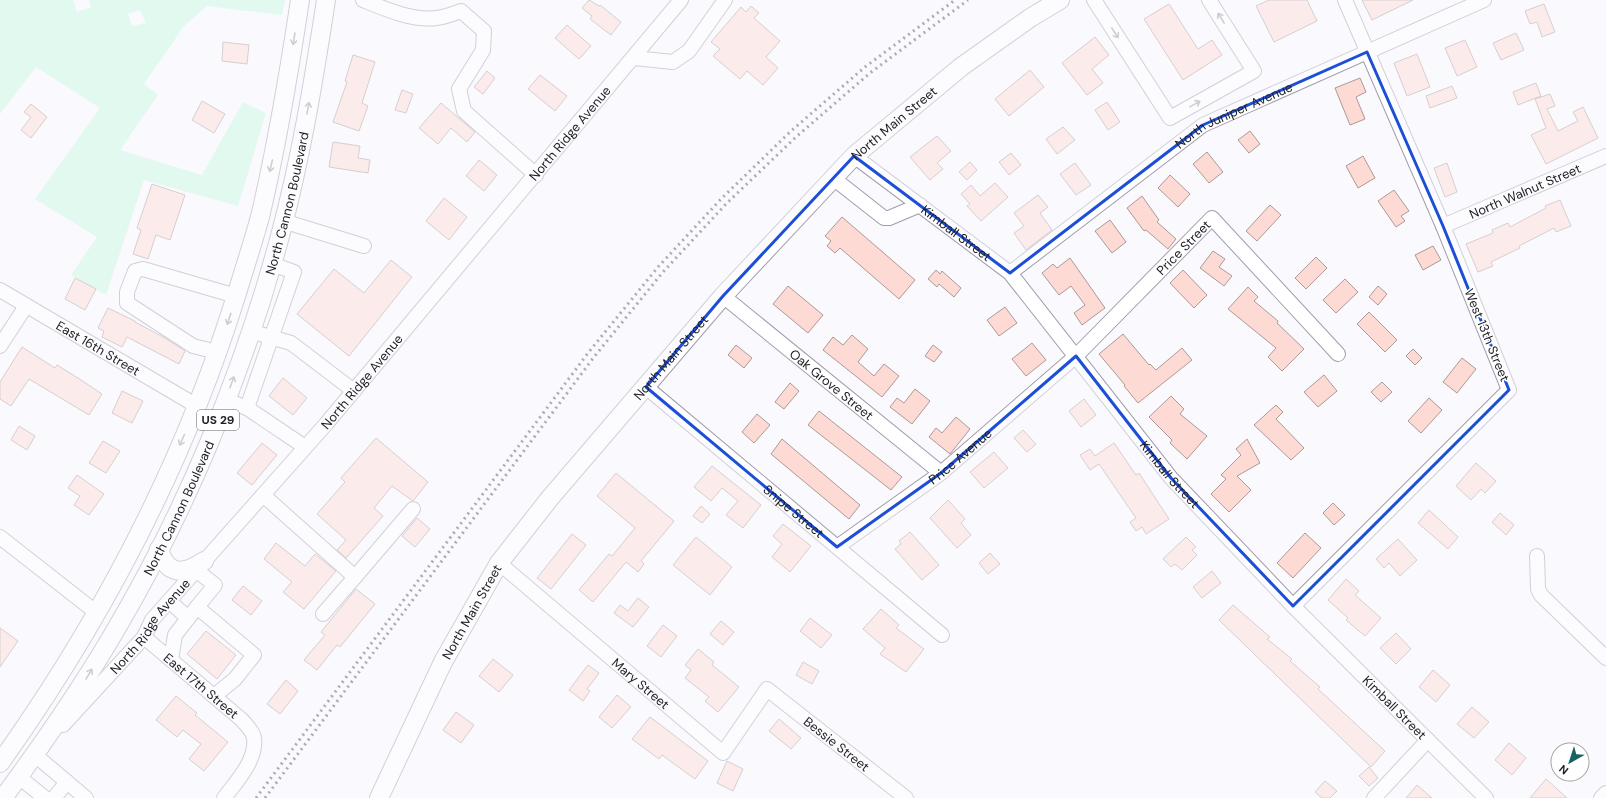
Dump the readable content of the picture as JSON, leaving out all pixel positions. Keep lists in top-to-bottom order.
{
  "streets": {
    "main road": ["North Main Street", "North Cannon Boulevard", "US 29"],
    "street": [
      "North Juniper Avenue",
      "North Ridge Avenue",
      "North Walnut Street",
      "Kimball Street",
      "Price Street",
      "West 13th Street",
      "East 16th Street",
      "Oak Grove Street",
      "Price Avenue",
      "Snipe Street",
      "Mary Street",
      "East 17th Street",
      "Bessie Street"
    ]
  },
  "crossings": [
    ["North Juniper Avenue", "Kimball Street"],
    ["North Juniper Avenue", "West 13th Street"],
    ["North Main Street", "Kimball Street"],
    ["North Main Street", "Oak Grove Street"],
    ["North Main Street", "Snipe Street"],
    ["North Main Street", "Mary Street"],
    ["North Ridge Avenue", "North Cannon Boulevard"],
    ["North Ridge Avenue", "East 17th Street"],
    ["North Walnut Street", "West 13th Street"],
    ["North Cannon Boulevard", "East 16th Street"],
    ["Kimball Street", "Price Street"],
    ["Kimball Street", "West 13th Street"],
    ["Kimball Street", "Price Avenue"],
    ["Price Street", "Price Avenue"],
    ["Oak Grove Street", "Price Avenue"],
    ["Price Avenue", "Snipe Street"],
    ["Mary Street", "Bessie Street"]
  ],
  "north": "bottom left"
}
